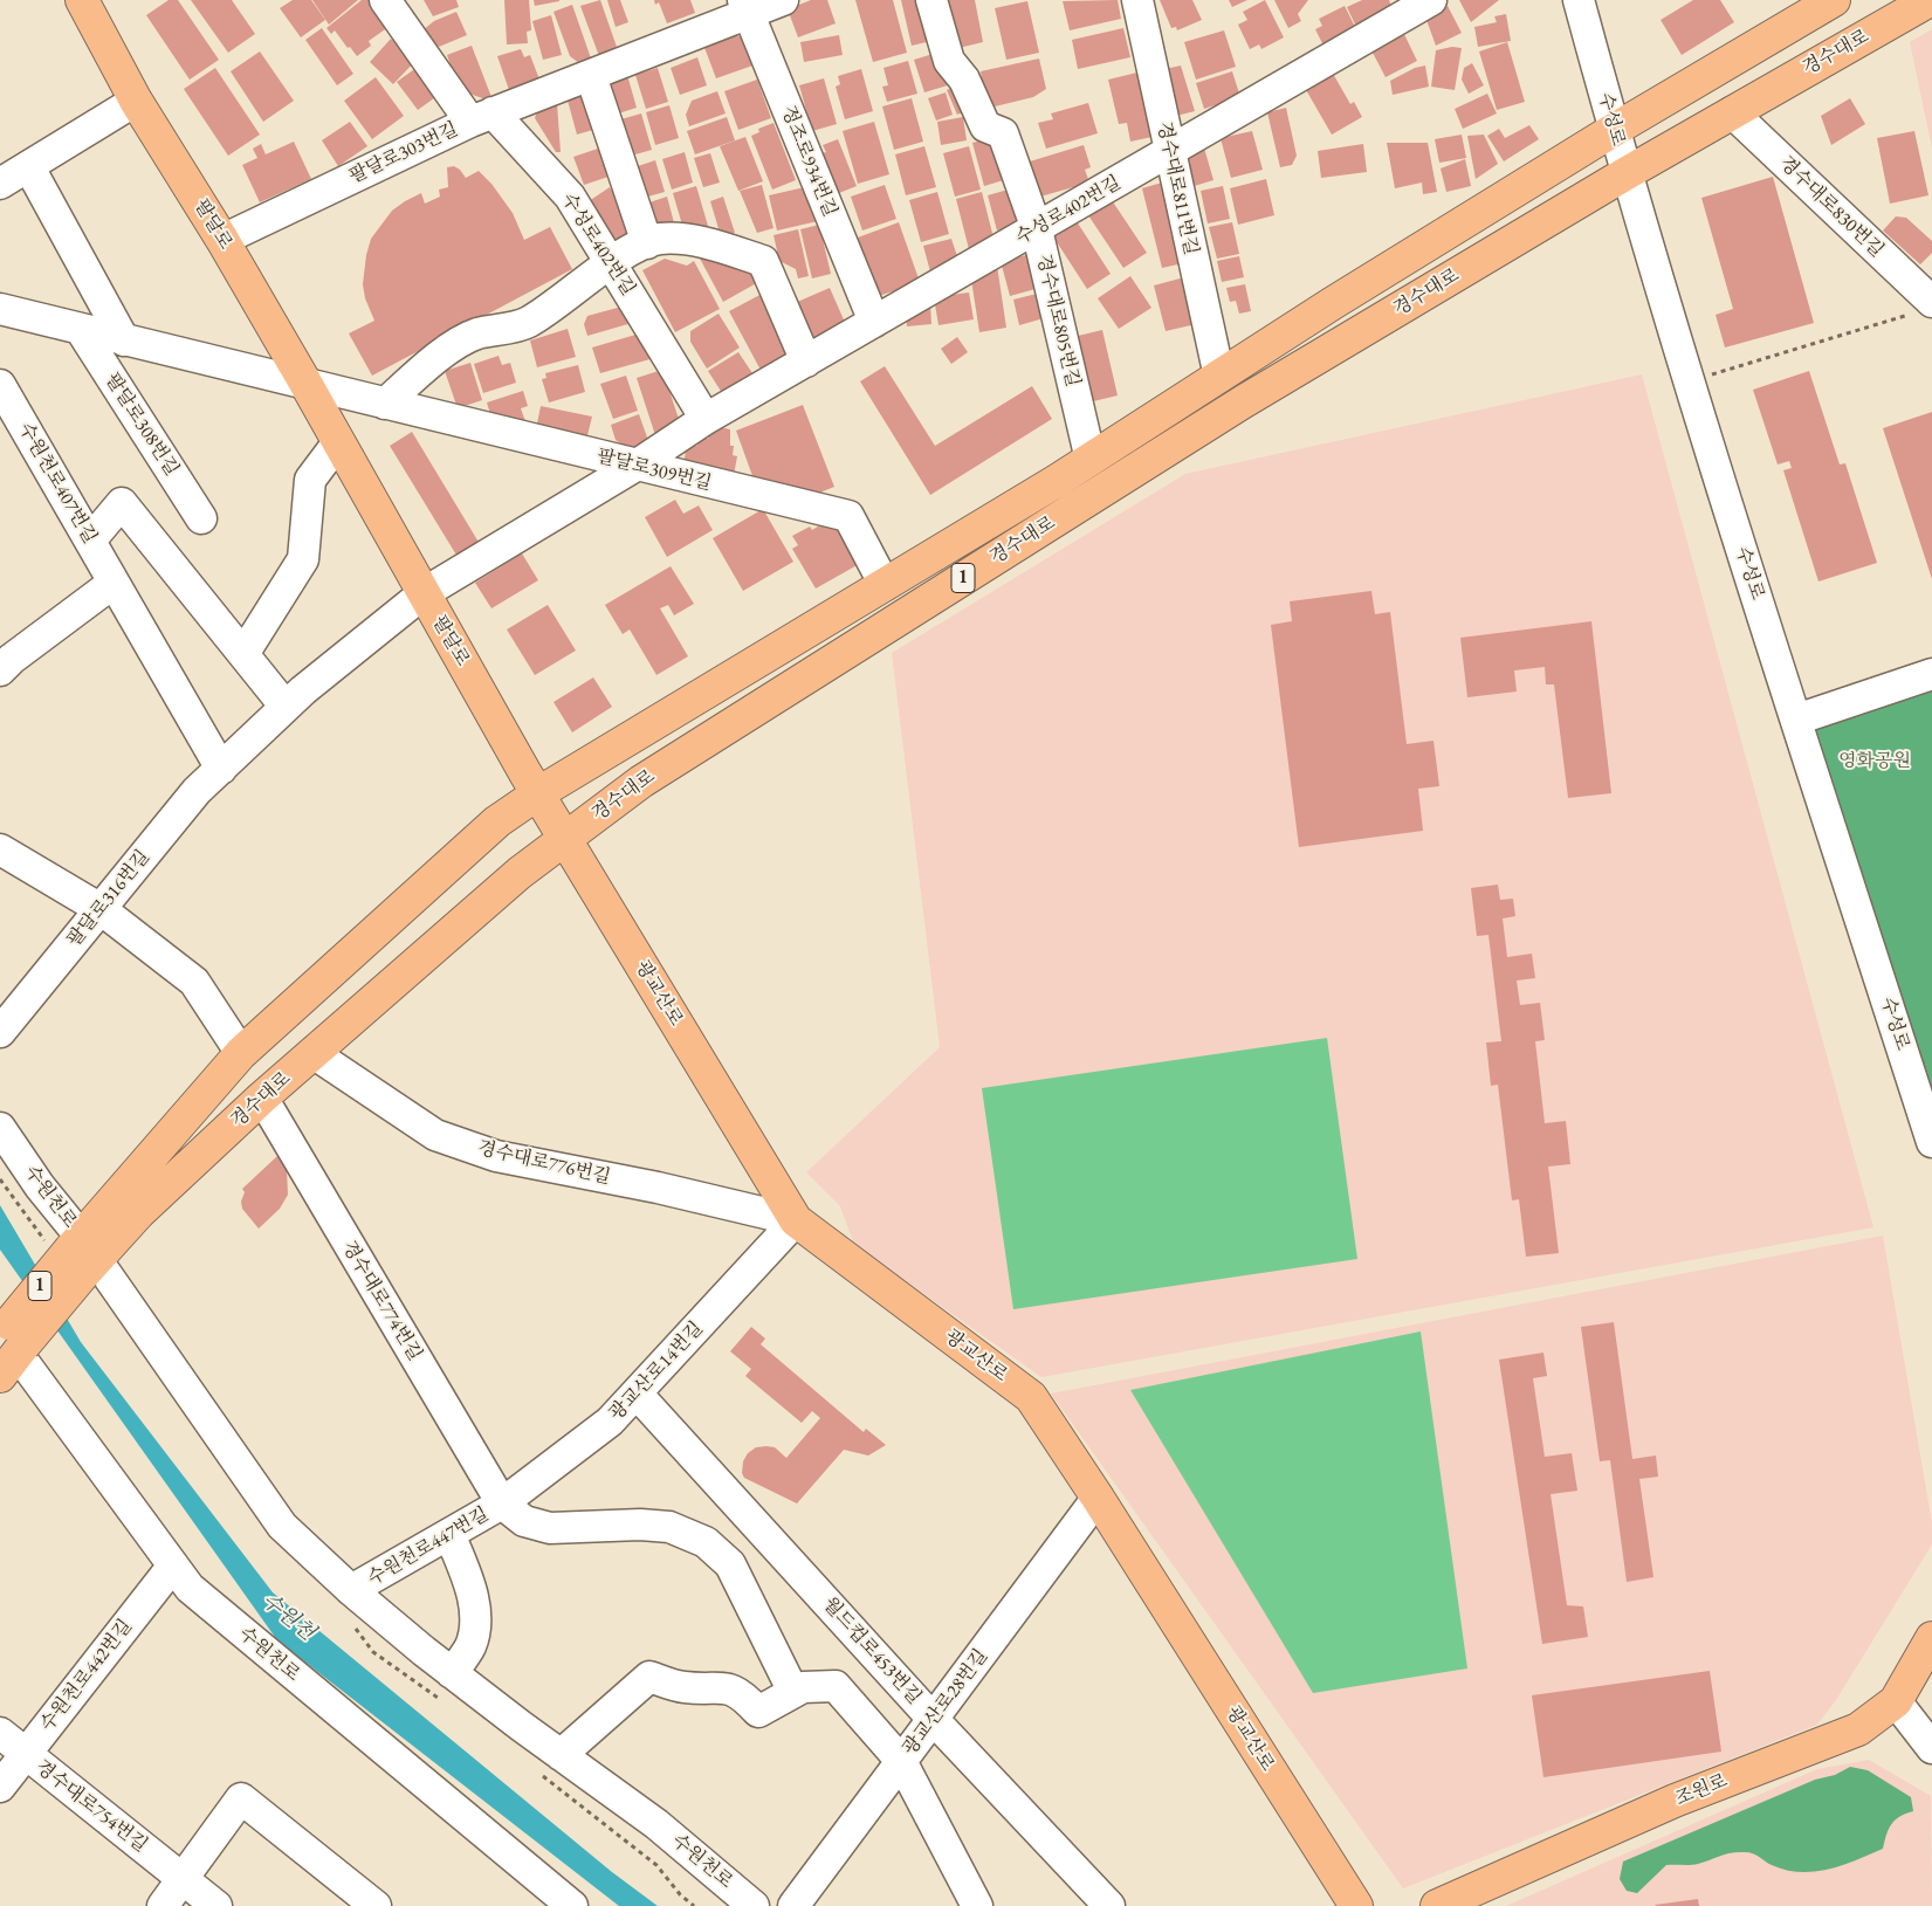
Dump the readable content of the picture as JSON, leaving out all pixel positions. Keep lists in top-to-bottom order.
{
  "streets": {
    "main road": [
      "경수대로",
      "팔달로",
      "1",
      "광교산로",
      "조원로"
    ],
    "street": [
      "수성로",
      "팔달로303번길",
      "정조로934번길",
      "경수대로811번길",
      "경수대로830번길",
      "수성로402번길",
      "경수대로805번길",
      "팔달로308번길",
      "팔달로309번길",
      "수원천로407번길",
      "팔달로316번길",
      "경수대로776번길",
      "수원천로",
      "경수대로774번길",
      "광교산로14번길",
      "수원천로447번길",
      "월드컵로453번길",
      "수원천로442번길",
      "광교산로28번길",
      "경수대로754번길"
    ]
  },
  "crossings": [
    ["경수대로", "수성로"],
    ["경수대로", "경수대로811번길"],
    ["경수대로", "경수대로830번길"],
    ["경수대로", "팔달로"],
    ["경수대로", "경수대로805번길"],
    ["경수대로", "팔달로309번길"],
    ["경수대로", "1"],
    ["경수대로", "광교산로"],
    ["경수대로", "경수대로776번길"],
    ["경수대로", "수원천로"],
    ["경수대로", "경수대로774번길"],
    ["팔달로303번길", "정조로934번길"],
    ["팔달로303번길", "수성로402번길"],
    ["팔달로303번길", "팔달로"],
    ["정조로934번길", "수성로402번길"],
    ["경수대로811번길", "수성로402번길"],
    ["수성로402번길", "팔달로"],
    ["수성로402번길", "경수대로805번길"],
    ["수성로402번길", "팔달로309번길"],
    ["수성로402번길", "팔달로316번길"],
    ["팔달로", "팔달로309번길"],
    ["팔달로", "팔달로316번길"],
    ["팔달로", "광교산로"],
    ["1", "수원천로"],
    ["광교산로", "경수대로776번길"],
    ["광교산로", "광교산로14번길"],
    ["광교산로", "광교산로28번길"],
    ["경수대로776번길", "광교산로14번길"],
    ["수원천로", "수원천로447번길"],
    ["수원천로", "수원천로442번길"],
    ["경수대로774번길", "광교산로14번길"],
    ["경수대로774번길", "수원천로447번길"],
    ["광교산로14번길", "수원천로447번길"],
    ["광교산로14번길", "월드컵로453번길"],
    ["월드컵로453번길", "광교산로28번길"],
    ["수원천로442번길", "경수대로754번길"]
  ],
  "water": ["수원천"],
  "parks": ["영화공원"]
}
